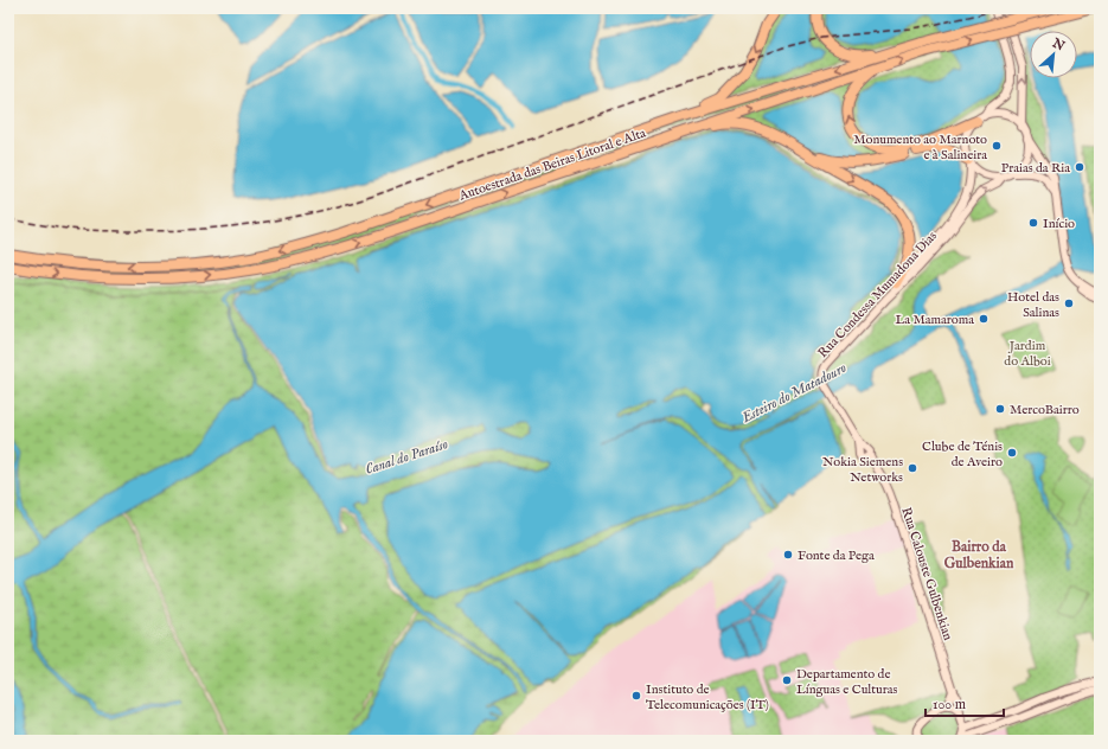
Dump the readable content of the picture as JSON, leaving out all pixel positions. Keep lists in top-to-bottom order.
{
  "streets": {
    "highway": ["Autoestrada das Beiras Litoral e Alta"],
    "main road": ["Rua Condessa Mumadona Dias", "Rua Calouste Gulbenkian"]
  },
  "crossings": [
    ["Rua Condessa Mumadona Dias", "Rua Calouste Gulbenkian"]
  ],
  "districts": ["Bairro da Gulbenkian"],
  "water": ["Esteiro do Matadouro", "Canal do Paraíso"],
  "parks": ["Jardim do Alboi"],
  "places": [
    "Monumento ao Marnoto e à Salineira",
    "Praias da Ria",
    "Início",
    "Hotel das Salinas",
    "La Mamaroma",
    "MercoBairro",
    "Clube de Ténis de Aveiro",
    "Nokia Siemens Networks",
    "Fonte da Pega",
    "Departamento de Línguas e Culturas",
    "Instituto de Telecomunicações (IT)"
  ],
  "scale_bar": "100 m",
  "north": "top right"
}
